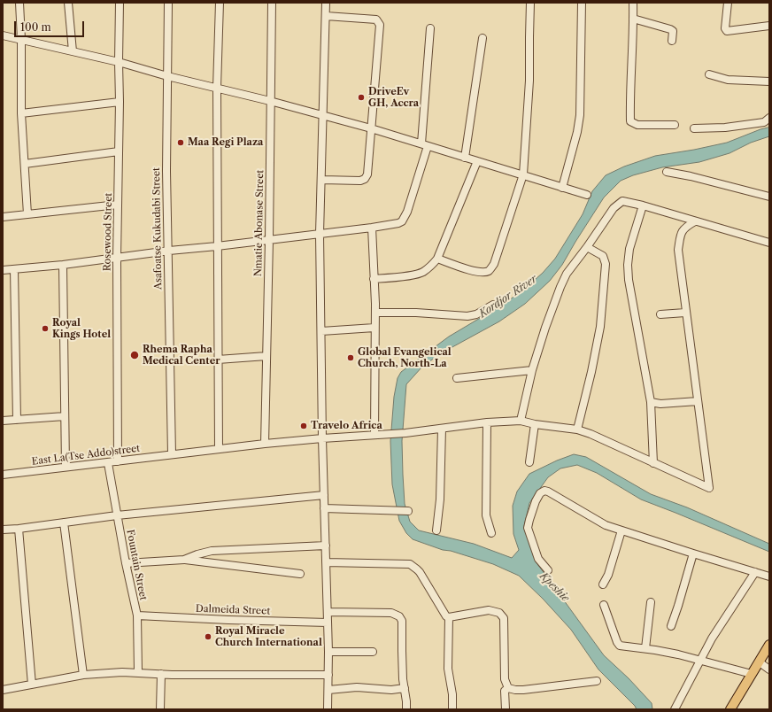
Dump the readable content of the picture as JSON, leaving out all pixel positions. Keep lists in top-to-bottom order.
{
  "streets": {
    "street": [
      "Nmatie Abonase Street",
      "Asafoatse Kukudabi Street",
      "Rosewood Street",
      "East La(Tse Addo)street",
      "Fountain Street",
      "Dalmeida Street"
    ]
  },
  "crossings": [
    ["Nmatie Abonase Street", "East La(Tse Addo)street"],
    ["Asafoatse Kukudabi Street", "East La(Tse Addo)street"],
    ["Rosewood Street", "East La(Tse Addo)street"],
    ["East La(Tse Addo)street", "Fountain Street"],
    ["Fountain Street", "Dalmeida Street"]
  ],
  "water": ["Kordjor River", "Kpeshie"],
  "places": [
    "DriveEv GH, Accra",
    "Maa Regi Plaza",
    "Royal Kings Hotel",
    "Rhema Rapha Medical Center",
    "Global Evangelical Church, North-La",
    "Travelo Africa",
    "Royal Miracle Church International"
  ],
  "scale_bar": "100 m"
}
